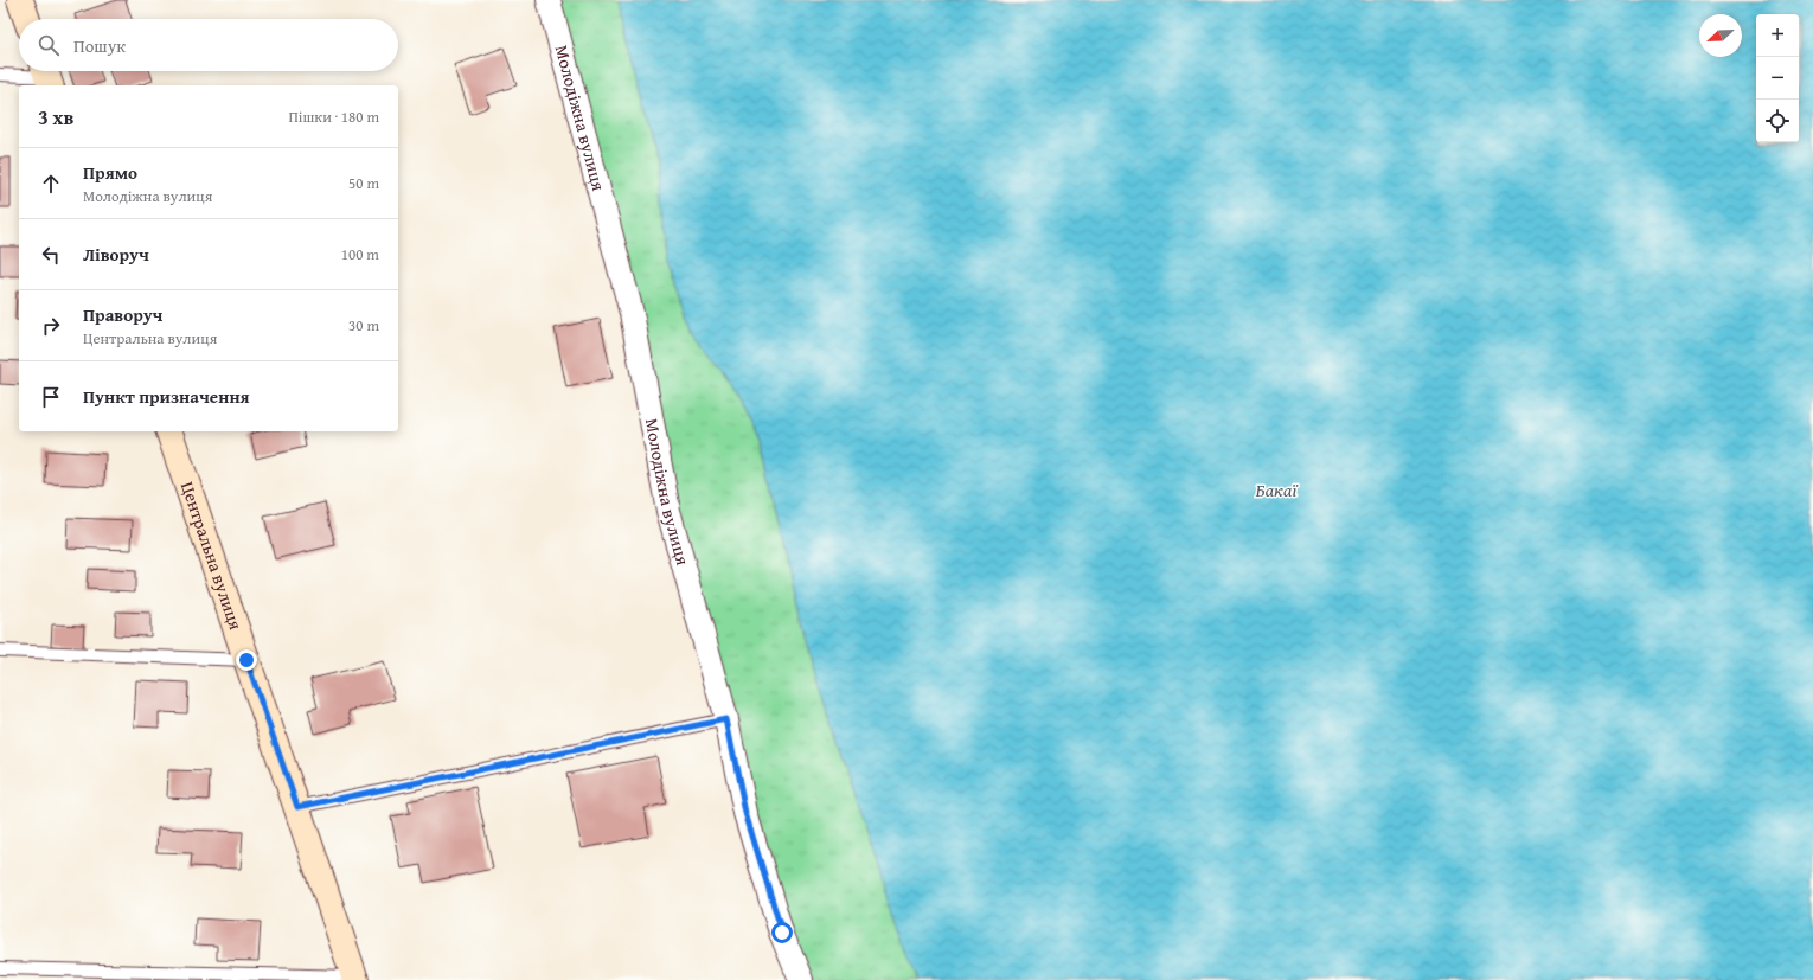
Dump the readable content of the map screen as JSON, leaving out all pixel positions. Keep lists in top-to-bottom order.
{
  "streets": {
    "street": ["Молодіжна вулиця", "Центральна вулиця"]
  },
  "water": ["Бакаї"],
  "north": "bottom left",
  "page": {
    "map_buttons": ["+", "−"],
    "search": "Пошук",
    "heading": ["3 хв", "Пішки · 180 m"],
    "list": [
      ["Прямо", "Молодіжна вулиця", "50 m"],
      ["Ліворуч", "100 m"],
      ["Праворуч", "Центральна вулиця", "30 m"],
      "Пункт призначення"
    ]
  }
}
